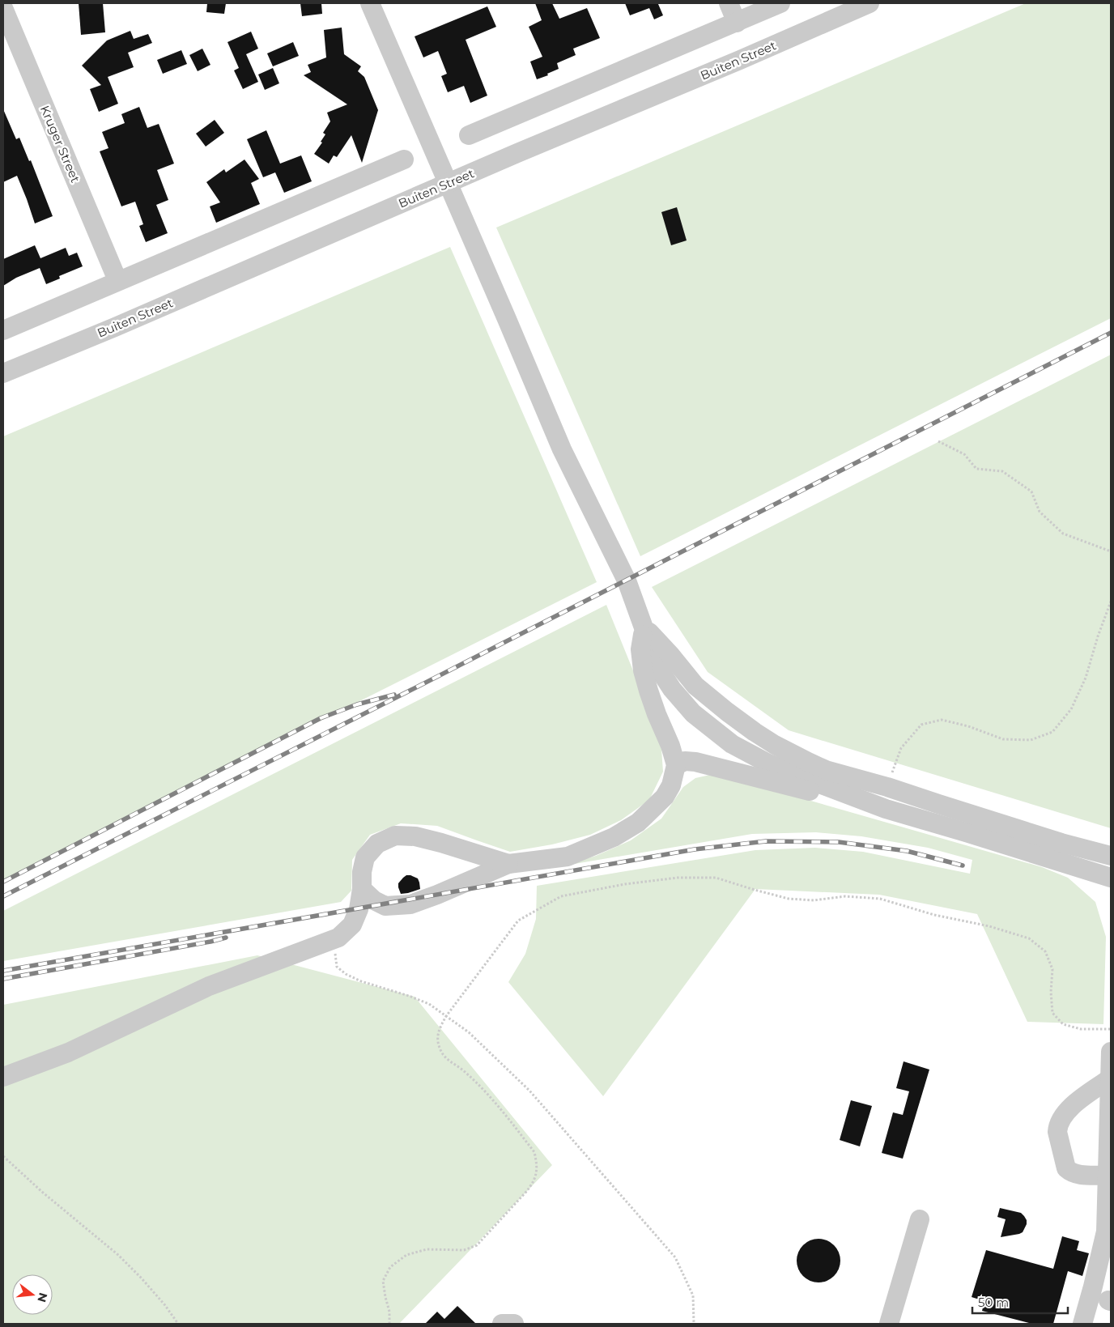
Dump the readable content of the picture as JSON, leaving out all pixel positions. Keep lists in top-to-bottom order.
{
  "streets": {
    "street": ["Buiten Street", "Kruger Street"]
  },
  "scale_bar": "50 m",
  "north": "right"
}
